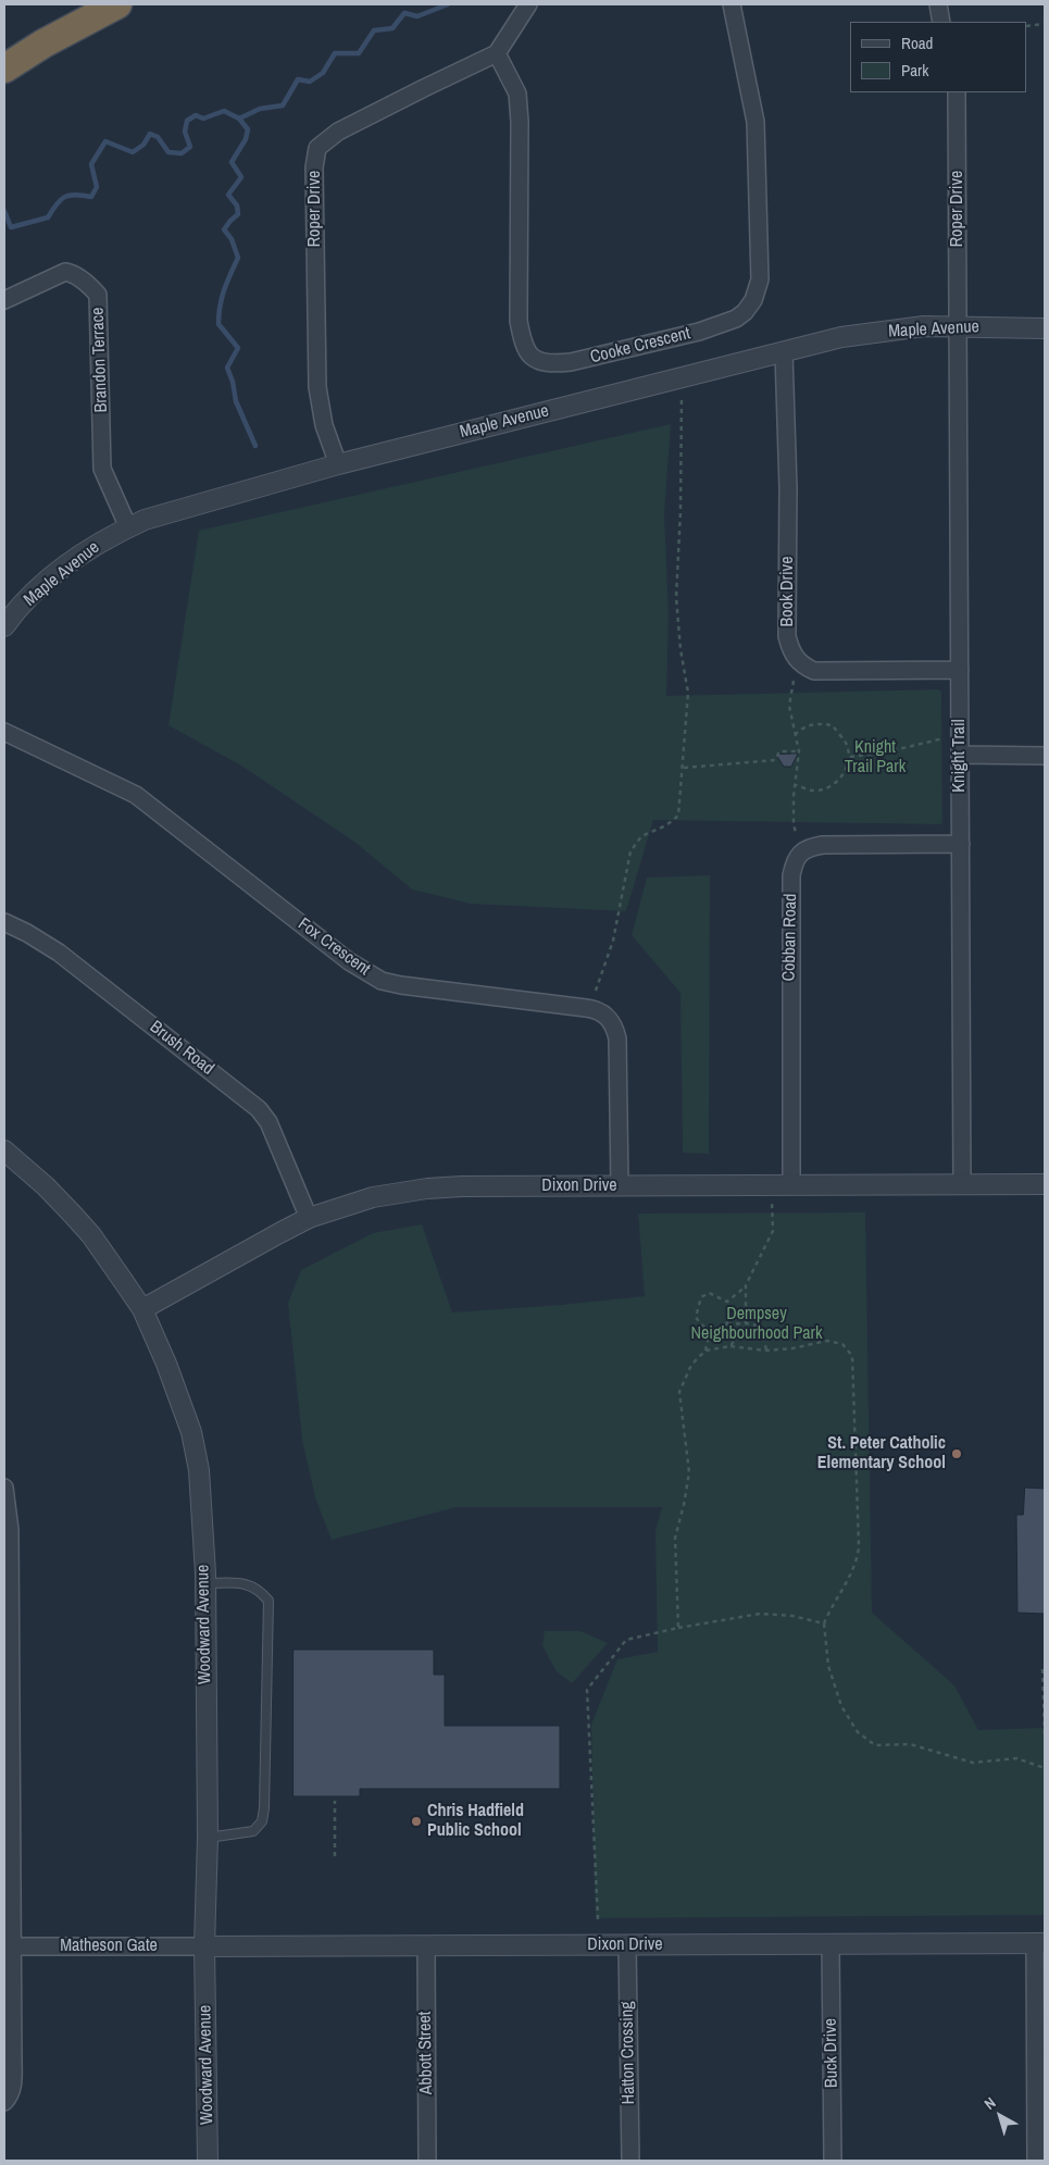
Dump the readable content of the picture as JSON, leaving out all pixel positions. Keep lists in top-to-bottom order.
{
  "streets": {
    "street": [
      "Roper Drive",
      "Maple Avenue",
      "Cooke Crescent",
      "Brandon Terrace",
      "Book Drive",
      "Knight Trail",
      "Cobban Road",
      "Fox Crescent",
      "Brush Road",
      "Dixon Drive",
      "Woodward Avenue",
      "Matheson Gate",
      "Abbott Street",
      "Hatton Crossing",
      "Buck Drive"
    ]
  },
  "crossings": [
    ["Roper Drive", "Maple Avenue"],
    ["Roper Drive", "Cooke Crescent"],
    ["Roper Drive", "Knight Trail"],
    ["Maple Avenue", "Brandon Terrace"],
    ["Maple Avenue", "Book Drive"],
    ["Maple Avenue", "Knight Trail"],
    ["Book Drive", "Knight Trail"],
    ["Knight Trail", "Cobban Road"],
    ["Knight Trail", "Dixon Drive"],
    ["Cobban Road", "Dixon Drive"],
    ["Fox Crescent", "Dixon Drive"],
    ["Brush Road", "Dixon Drive"],
    ["Dixon Drive", "Woodward Avenue"],
    ["Dixon Drive", "Matheson Gate"],
    ["Dixon Drive", "Abbott Street"],
    ["Dixon Drive", "Hatton Crossing"],
    ["Dixon Drive", "Buck Drive"],
    ["Woodward Avenue", "Matheson Gate"]
  ],
  "parks": ["Knight Trail Park", "Dempsey Neighbourhood Park"],
  "places": ["St. Peter Catholic Elementary School", "Chris Hadfield Public School"],
  "legend": ["Road", "Park"],
  "north": "top left"
}
